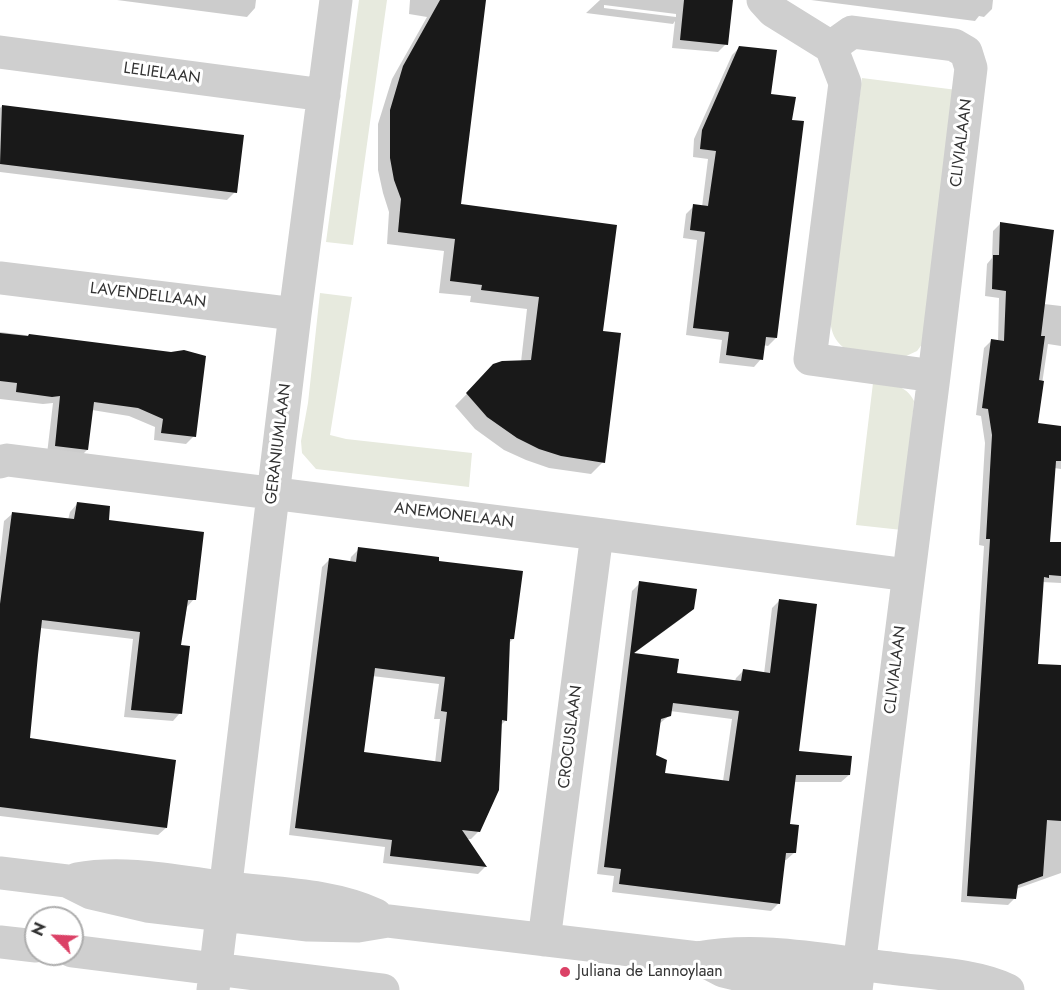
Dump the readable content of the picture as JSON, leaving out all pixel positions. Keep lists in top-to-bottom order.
{
  "streets": {
    "street": [
      "LELIELAAN",
      "CLIVIALAAN",
      "LAVENDELLAAN",
      "GERANIUMLAAN",
      "ANEMONELAAN",
      "CROCUSLAAN"
    ]
  },
  "crossings": [
    ["LELIELAAN", "GERANIUMLAAN"],
    ["CLIVIALAAN", "ANEMONELAAN"],
    ["LAVENDELLAAN", "GERANIUMLAAN"],
    ["GERANIUMLAAN", "ANEMONELAAN"],
    ["ANEMONELAAN", "CROCUSLAAN"]
  ],
  "places": ["Juliana de Lannoylaan"],
  "north": "top left"
}
